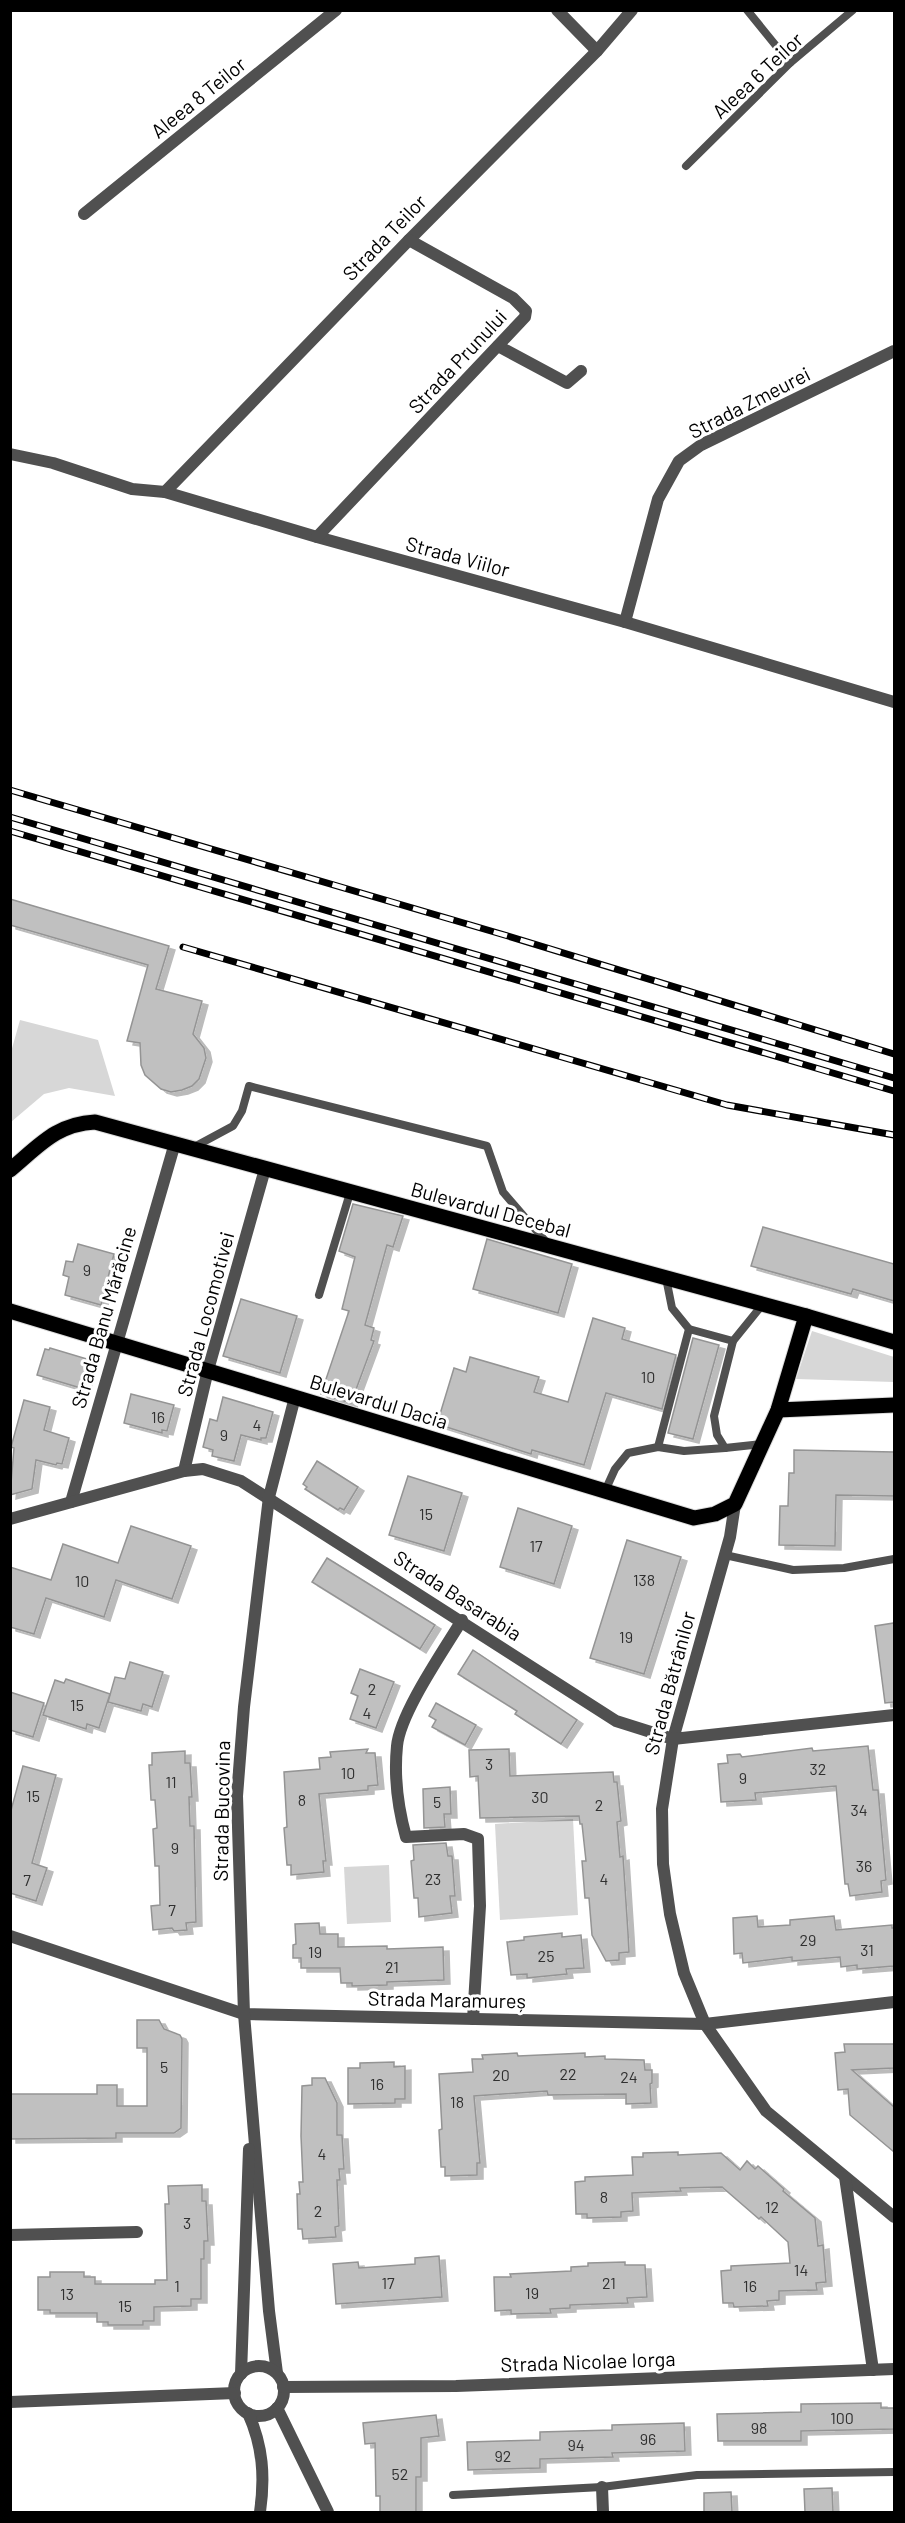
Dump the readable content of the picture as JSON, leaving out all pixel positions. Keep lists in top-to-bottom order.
{
  "streets": {
    "main road": ["Bulevardul Decebal", "Bulevardul Dacia", "Strada Bătrânilor"],
    "street": [
      "Aleea 8 Teilor",
      "Strada Teilor",
      "Strada Prunului",
      "Strada Zmeurei",
      "Strada Viilor",
      "Strada Locomotivei",
      "Strada Banu Mărăcine",
      "Strada Basarabia",
      "Strada Bucovina",
      "Strada Maramureș",
      "Strada Nicolae Iorga"
    ],
    "lane": ["Aleea 6 Teilor"]
  },
  "crossings": [
    ["Strada Teilor", "Strada Prunului"],
    ["Strada Teilor", "Strada Viilor"],
    ["Strada Prunului", "Strada Viilor"],
    ["Strada Zmeurei", "Strada Viilor"],
    ["Bulevardul Decebal", "Strada Locomotivei"],
    ["Bulevardul Decebal", "Strada Banu Mărăcine"],
    ["Bulevardul Decebal", "Strada Bătrânilor"],
    ["Strada Locomotivei", "Bulevardul Dacia"],
    ["Strada Locomotivei", "Strada Basarabia"],
    ["Strada Banu Mărăcine", "Bulevardul Dacia"],
    ["Strada Banu Mărăcine", "Strada Basarabia"],
    ["Bulevardul Dacia", "Strada Bătrânilor"],
    ["Bulevardul Dacia", "Strada Bucovina"],
    ["Strada Basarabia", "Strada Bătrânilor"],
    ["Strada Basarabia", "Strada Bucovina"],
    ["Strada Bătrânilor", "Strada Maramureș"],
    ["Strada Bucovina", "Strada Maramureș"],
    ["Strada Bucovina", "Strada Nicolae Iorga"]
  ],
  "house_numbers": [
    "9",
    "10",
    "16",
    "4",
    "9",
    "15",
    "17",
    "138",
    "10",
    "19",
    "2",
    "15",
    "4",
    "3",
    "32",
    "10",
    "9",
    "11",
    "15",
    "30",
    "8",
    "5",
    "2",
    "34",
    "9",
    "36",
    "23",
    "4",
    "7",
    "7",
    "29",
    "31",
    "19",
    "25",
    "21",
    "5",
    "22",
    "20",
    "24",
    "16",
    "18",
    "4",
    "8",
    "12",
    "2",
    "3",
    "14",
    "17",
    "21",
    "1",
    "16",
    "19",
    "13",
    "15",
    "100",
    "98",
    "96",
    "94",
    "92",
    "52"
  ]
}
